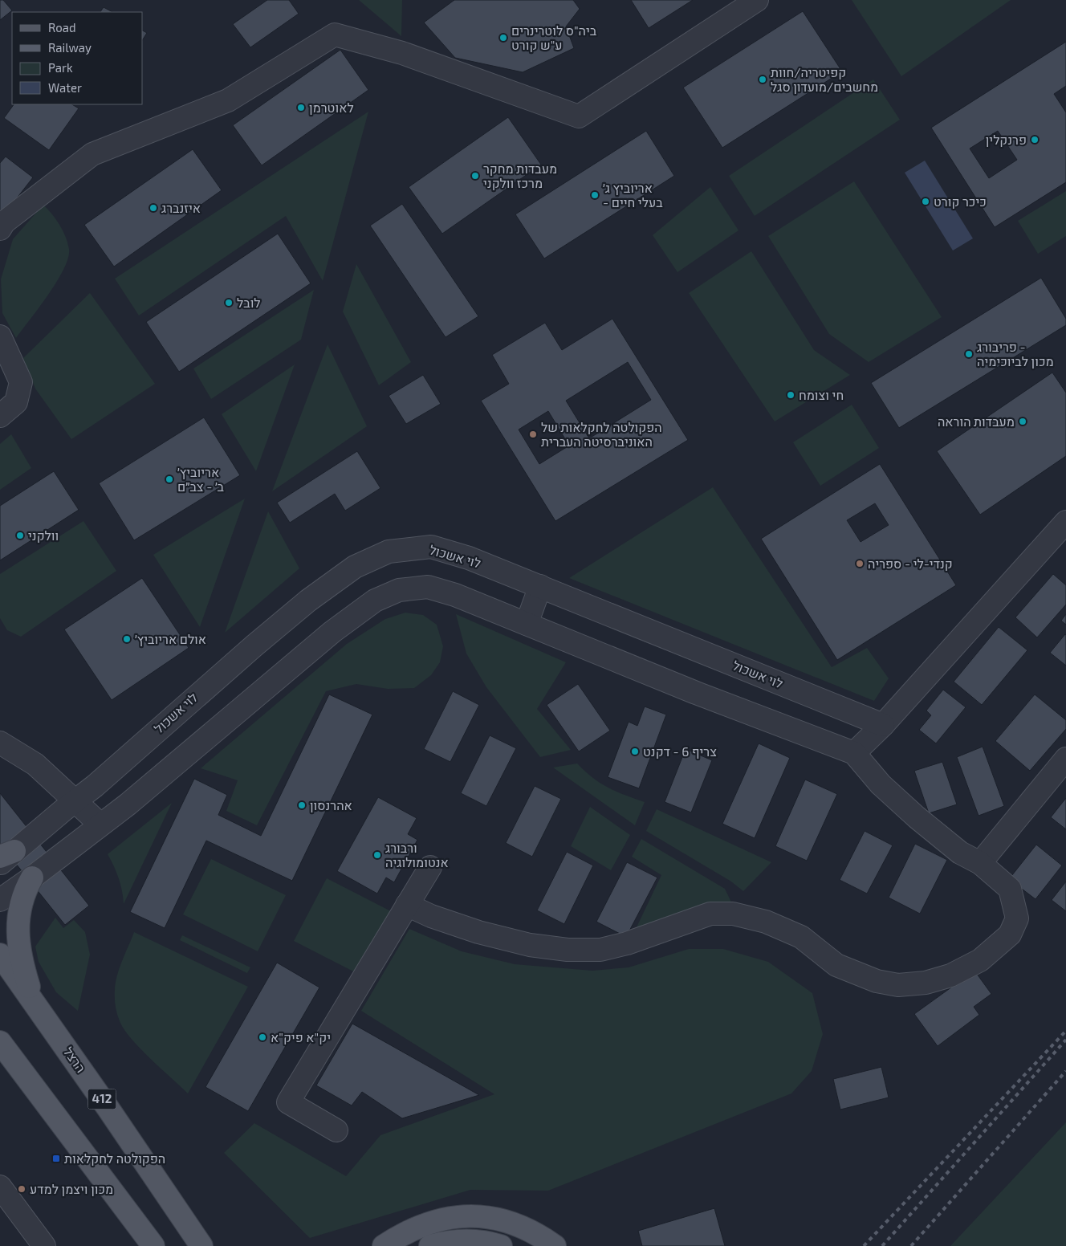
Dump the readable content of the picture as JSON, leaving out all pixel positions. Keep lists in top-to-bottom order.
{
  "streets": {
    "main road": ["הרצל", "412"],
    "street": ["לוי אשכול"]
  },
  "places": {
    "other": [
      "ביה\"ס לוטרינרים ע\"ש קורט",
      "קפיטריה/חוות מחשבים/מועדון סגל",
      "לאוטרמן",
      "פרנקלין",
      "מעבדות מחקר מרכז וולקני",
      "אריוביץ ג׳ - בעלי חיים",
      "כיכר קורט",
      "איזנברג",
      "לובל",
      "פריבורג - מכון לביוכימיה",
      "חי וצומח",
      "מעבדות הוראה",
      "הפקולטה לחקלאות של האוניברסיטה העברית",
      "אריוביץ׳ ב׳ - צב״ם",
      "וולקני",
      "קנדי-לי - ספריה",
      "אולם אריוביץ׳",
      "צריף 6 - דקנט",
      "אהרנסון",
      "ורבורג אנטומולוגיה",
      "יק\"א פיק\"א",
      "מכון ויצמן למדע"
    ],
    "transit": ["הפקולטה לחקלאות"]
  },
  "legend": [
    "Road",
    "Railway",
    "Park",
    "Water"
  ]
}
